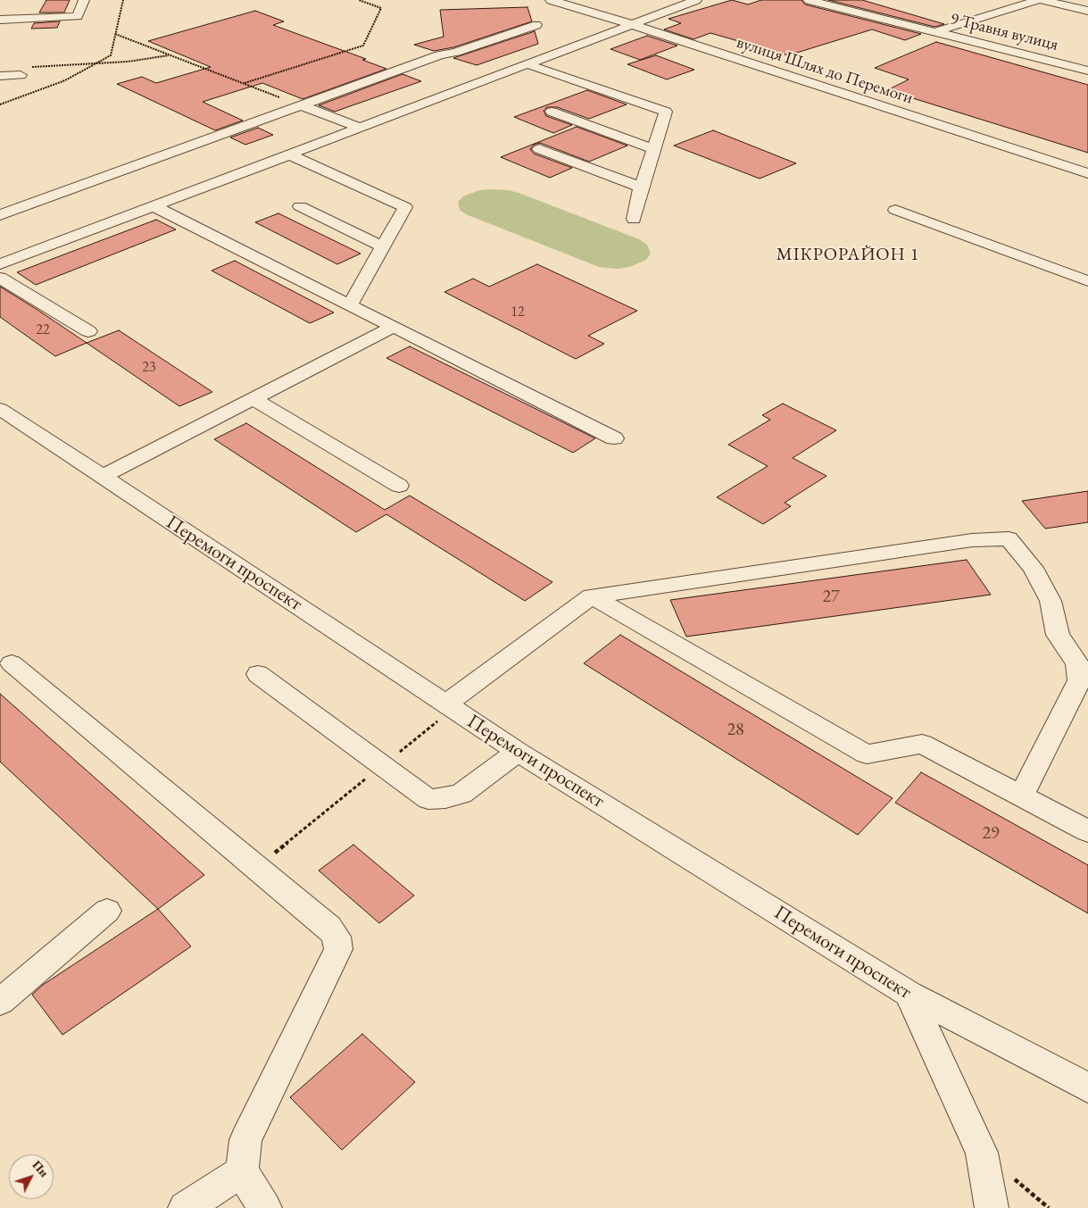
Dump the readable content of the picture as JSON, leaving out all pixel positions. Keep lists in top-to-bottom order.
{
  "streets": {
    "street": ["9 Травня вулиця", "вулиця Шлях до Перемоги", "Перемоги проспект"]
  },
  "districts": ["МІКРОРАЙОН 1"],
  "house_numbers": [
    "12",
    "22",
    "23",
    "27",
    "28",
    "29"
  ],
  "north": "top right"
}
